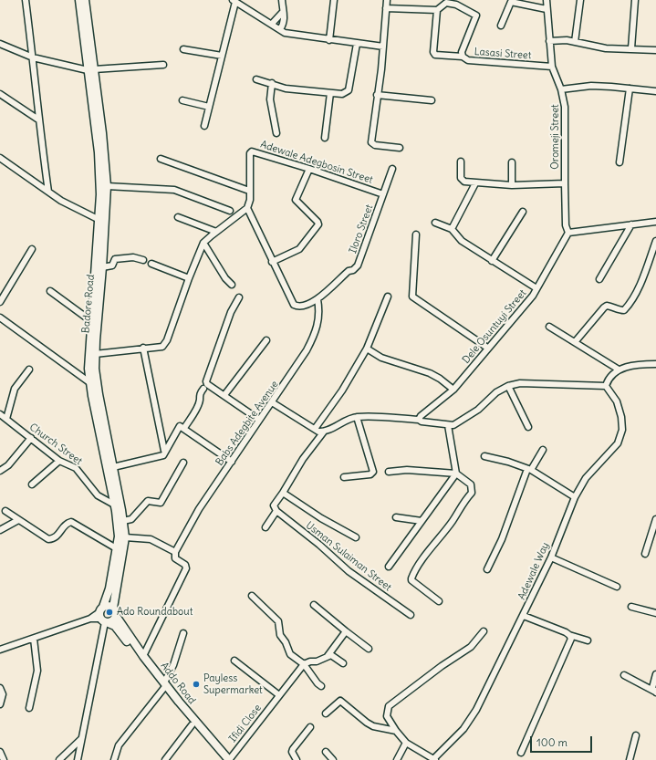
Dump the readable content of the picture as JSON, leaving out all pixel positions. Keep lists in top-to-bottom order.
{
  "streets": {
    "main road": ["Badore Road", "Addo Road"],
    "street": [
      "Lasasi Street",
      "Oromeji Street",
      "Adewale Adegbosin Street",
      "Iloro Street",
      "Dele Osuntuyi Street",
      "Babs Adegbite Avenue",
      "Church Street",
      "Usman Sulaiman Street",
      "Adewale Way",
      "Ifidi Close"
    ]
  },
  "crossings": [
    ["Lasasi Street", "Oromeji Street"],
    ["Oromeji Street", "Dele Osuntuyi Street"],
    ["Adewale Adegbosin Street", "Iloro Street"],
    ["Iloro Street", "Babs Adegbite Avenue"],
    ["Badore Road", "Church Street"],
    ["Badore Road", "Addo Road"],
    ["Addo Road", "Ifidi Close"]
  ],
  "places": ["Ado Roundabout", "Payless Supermarket"],
  "scale_bar": "100 m"
}
